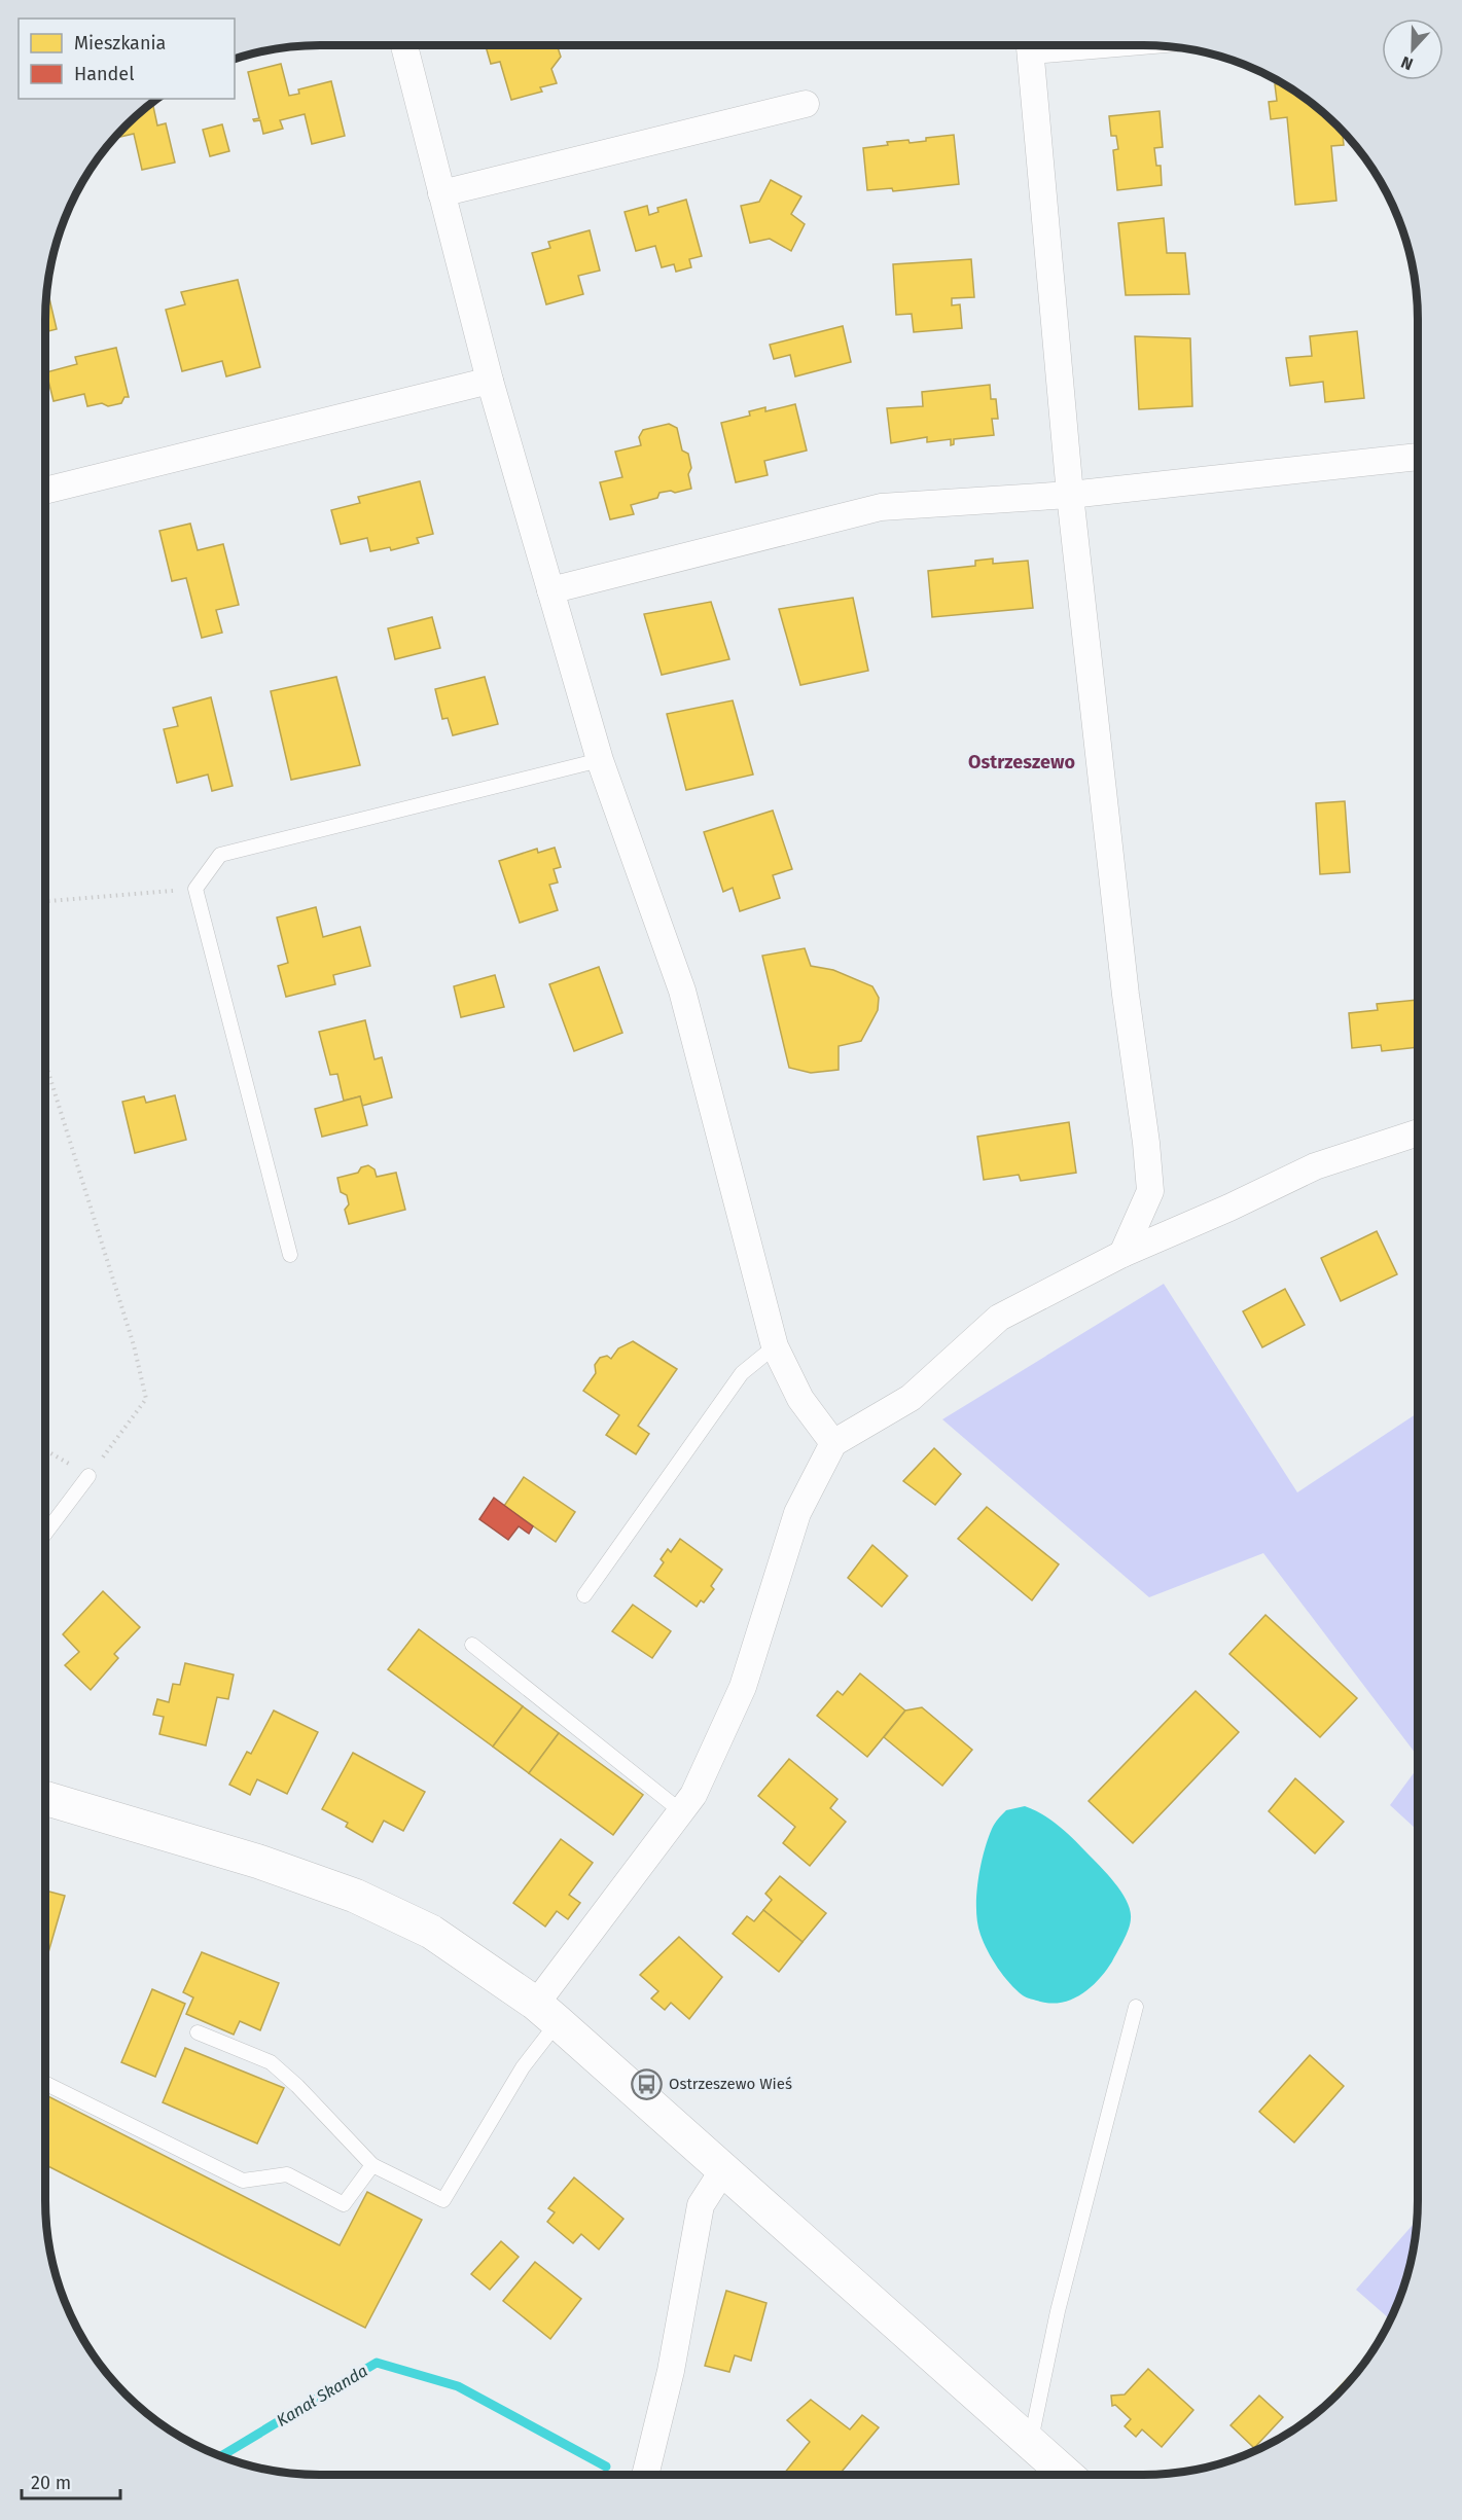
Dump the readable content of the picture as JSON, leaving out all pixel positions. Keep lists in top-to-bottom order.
{
  "districts": ["Ostrzeszewo"],
  "water": ["Kanał Skanda"],
  "places": {
    "bus stop": ["Ostrzeszewo Wieś"]
  },
  "legend": ["Mieszkania", "Handel"],
  "scale_bar": "20 m",
  "north": "bottom"
}
